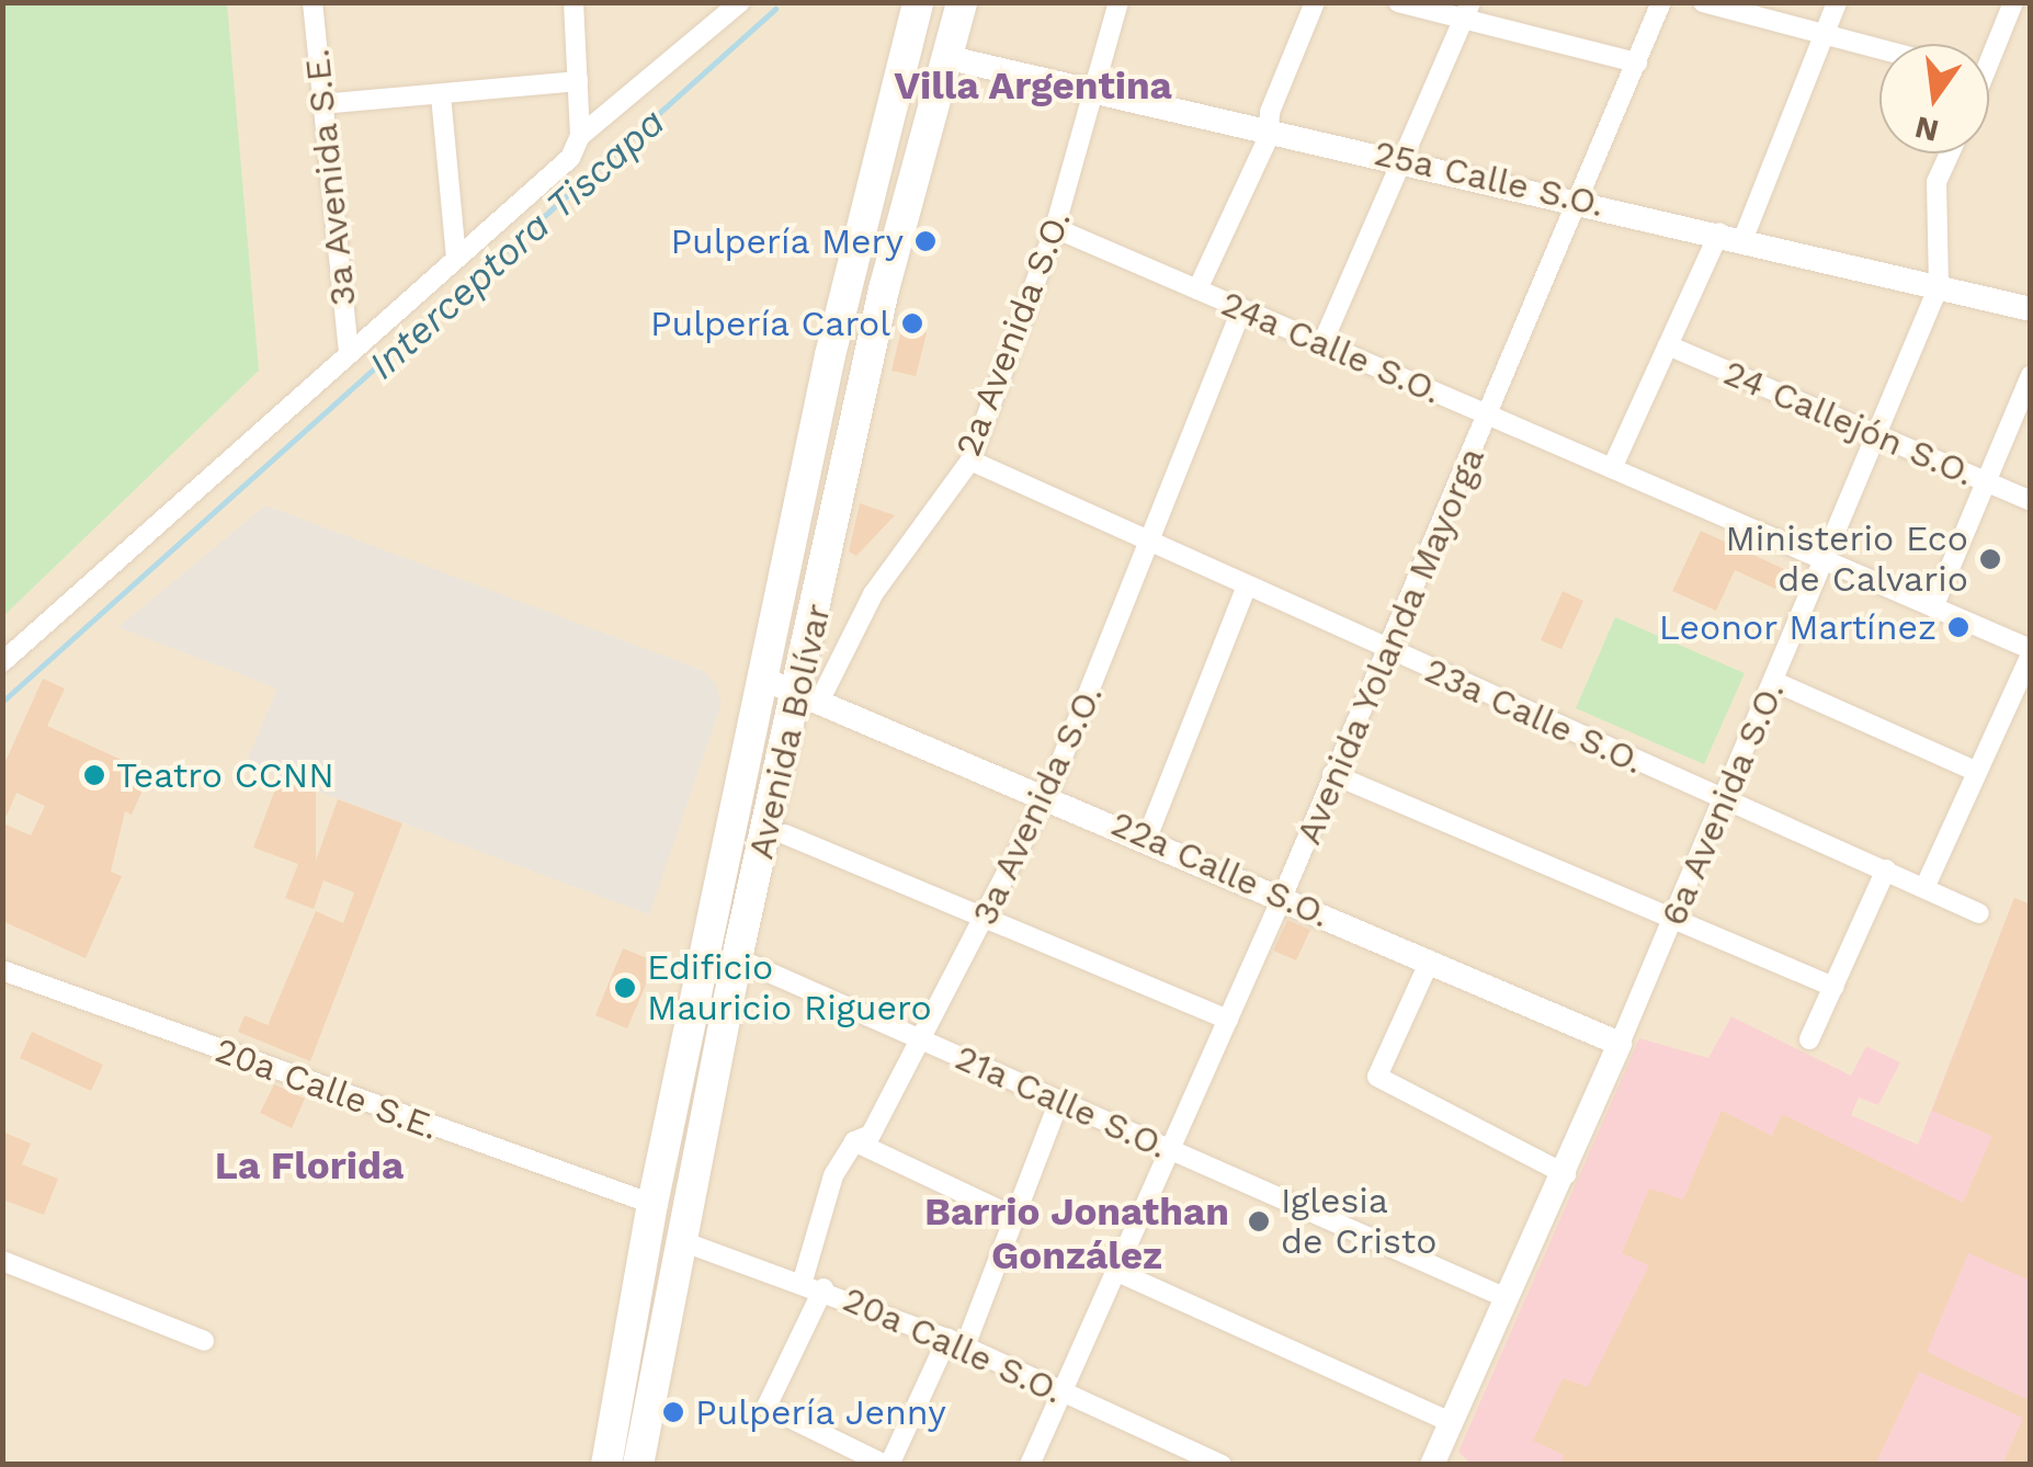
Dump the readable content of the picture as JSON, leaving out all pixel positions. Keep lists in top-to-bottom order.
{
  "streets": {
    "main road": ["Avenida Bolívar"],
    "street": [
      "3a Avenida S.E.",
      "25a Calle S.O.",
      "2a Avenida S.O.",
      "24a Calle S.O.",
      "24 Callejón S.O.",
      "Avenida Yolanda Mayorga",
      "23a Calle S.O.",
      "6a Avenida S.O.",
      "3a Avenida S.O.",
      "22a Calle S.O.",
      "20a Calle S.E.",
      "21a Calle S.O.",
      "20a Calle S.O."
    ]
  },
  "crossings": [
    ["25a Calle S.O.", "2a Avenida S.O."],
    ["25a Calle S.O.", "Avenida Yolanda Mayorga"],
    ["25a Calle S.O.", "Avenida Bolívar"],
    ["25a Calle S.O.", "6a Avenida S.O."],
    ["2a Avenida S.O.", "24a Calle S.O."],
    ["2a Avenida S.O.", "23a Calle S.O."],
    ["2a Avenida S.O.", "Avenida Bolívar"],
    ["2a Avenida S.O.", "22a Calle S.O."],
    ["24a Calle S.O.", "Avenida Yolanda Mayorga"],
    ["24a Calle S.O.", "6a Avenida S.O."],
    ["24a Calle S.O.", "3a Avenida S.O."],
    ["24 Callejón S.O.", "6a Avenida S.O."],
    ["Avenida Yolanda Mayorga", "23a Calle S.O."],
    ["Avenida Yolanda Mayorga", "22a Calle S.O."],
    ["Avenida Yolanda Mayorga", "21a Calle S.O."],
    ["Avenida Yolanda Mayorga", "20a Calle S.O."],
    ["23a Calle S.O.", "6a Avenida S.O."],
    ["23a Calle S.O.", "3a Avenida S.O."],
    ["Avenida Bolívar", "22a Calle S.O."],
    ["Avenida Bolívar", "20a Calle S.E."],
    ["Avenida Bolívar", "21a Calle S.O."],
    ["Avenida Bolívar", "20a Calle S.O."],
    ["6a Avenida S.O.", "22a Calle S.O."],
    ["6a Avenida S.O.", "21a Calle S.O."],
    ["3a Avenida S.O.", "22a Calle S.O."],
    ["3a Avenida S.O.", "21a Calle S.O."],
    ["3a Avenida S.O.", "20a Calle S.O."]
  ],
  "districts": ["Villa Argentina", "La Florida", "Barrio Jonathan González"],
  "water": ["Interceptora Tiscapa"],
  "places": [
    "Pulpería Mery",
    "Pulpería Carol",
    "Ministerio Eco de Calvario",
    "Leonor Martínez",
    "Teatro CCNN",
    "Edificio Mauricio Riguero",
    "Iglesia de Cristo",
    "Pulpería Jenny"
  ],
  "north": "bottom"
}
